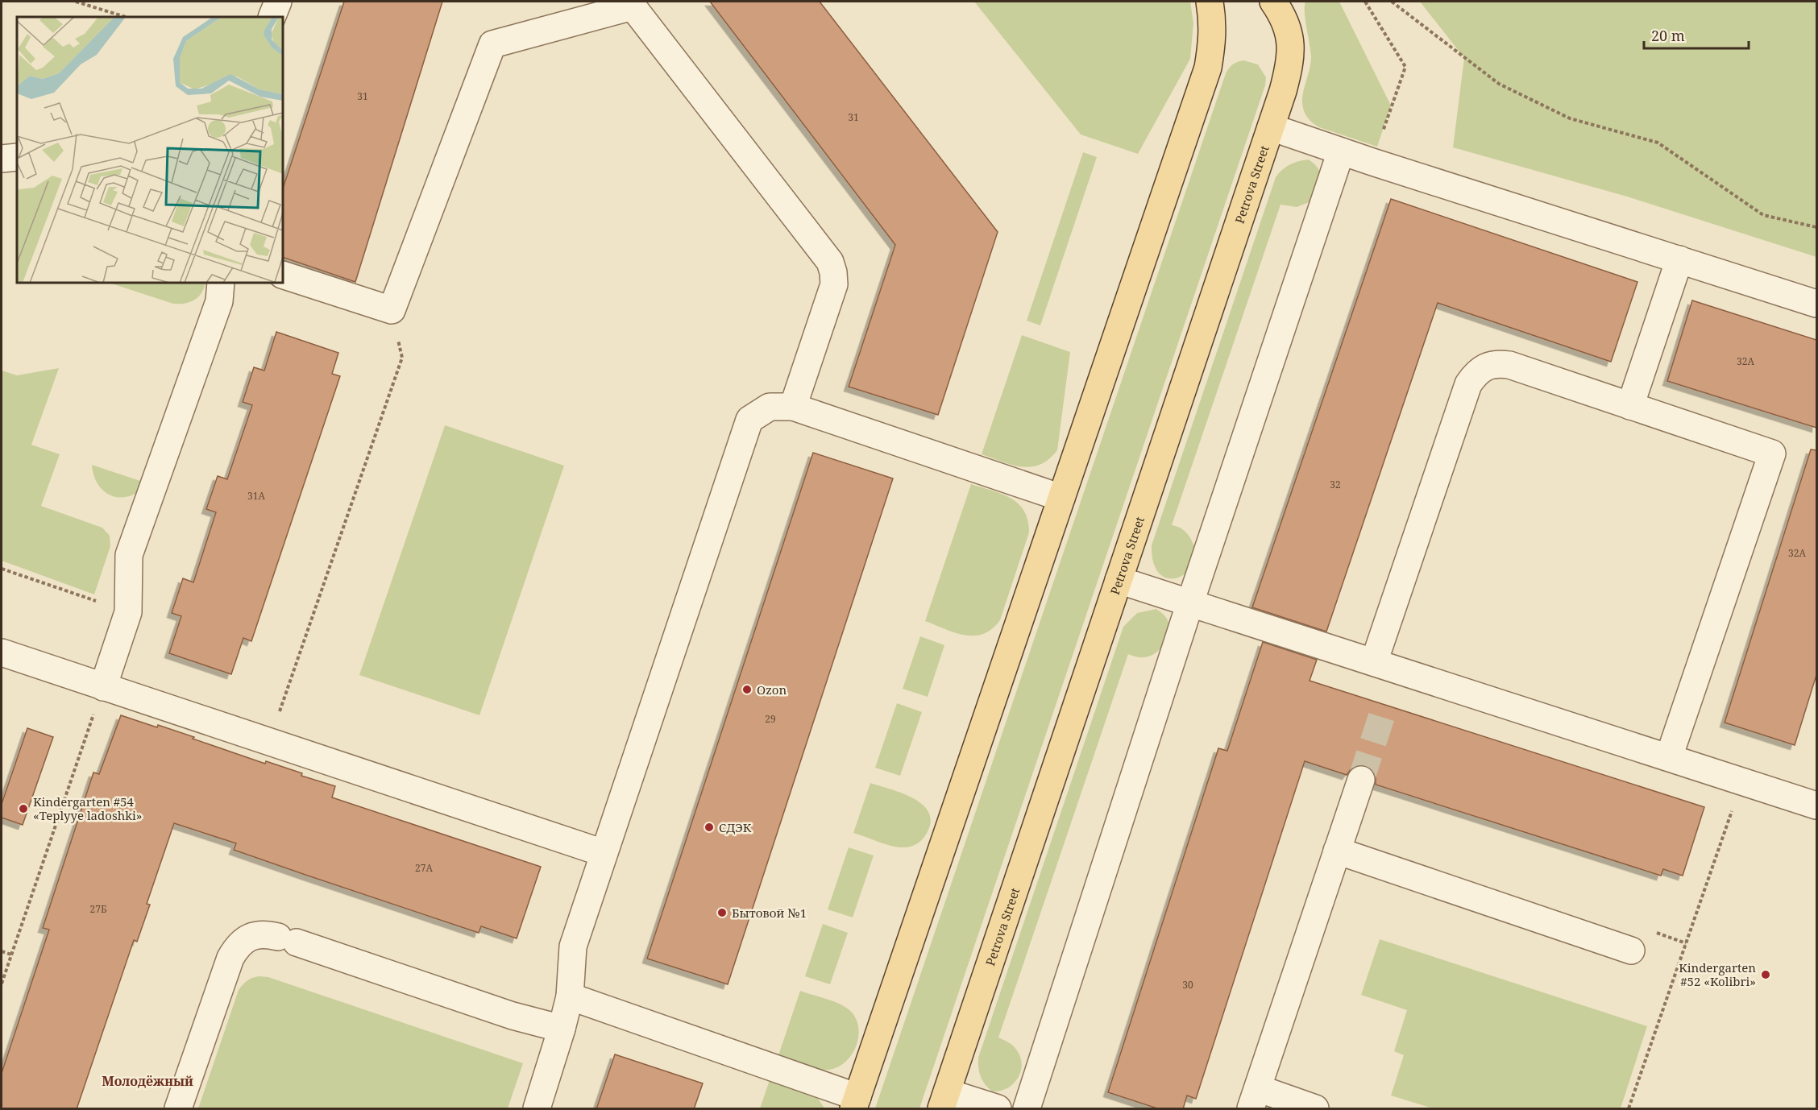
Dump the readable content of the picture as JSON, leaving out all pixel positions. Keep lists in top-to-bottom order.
{
  "streets": {
    "main road": ["Petrova Street"]
  },
  "districts": ["Молодёжный"],
  "places": [
    "Ozon",
    "Kindergarten #54 «Teplyye ladoshki»",
    "СДЭК",
    "Бытовой №1",
    "Kindergarten #52 «Kolibri»"
  ],
  "house_numbers": [
    "31",
    "31",
    "32А",
    "32",
    "31А",
    "32А",
    "29",
    "27А",
    "27Б",
    "30"
  ],
  "scale_bar": "20 m"
}
